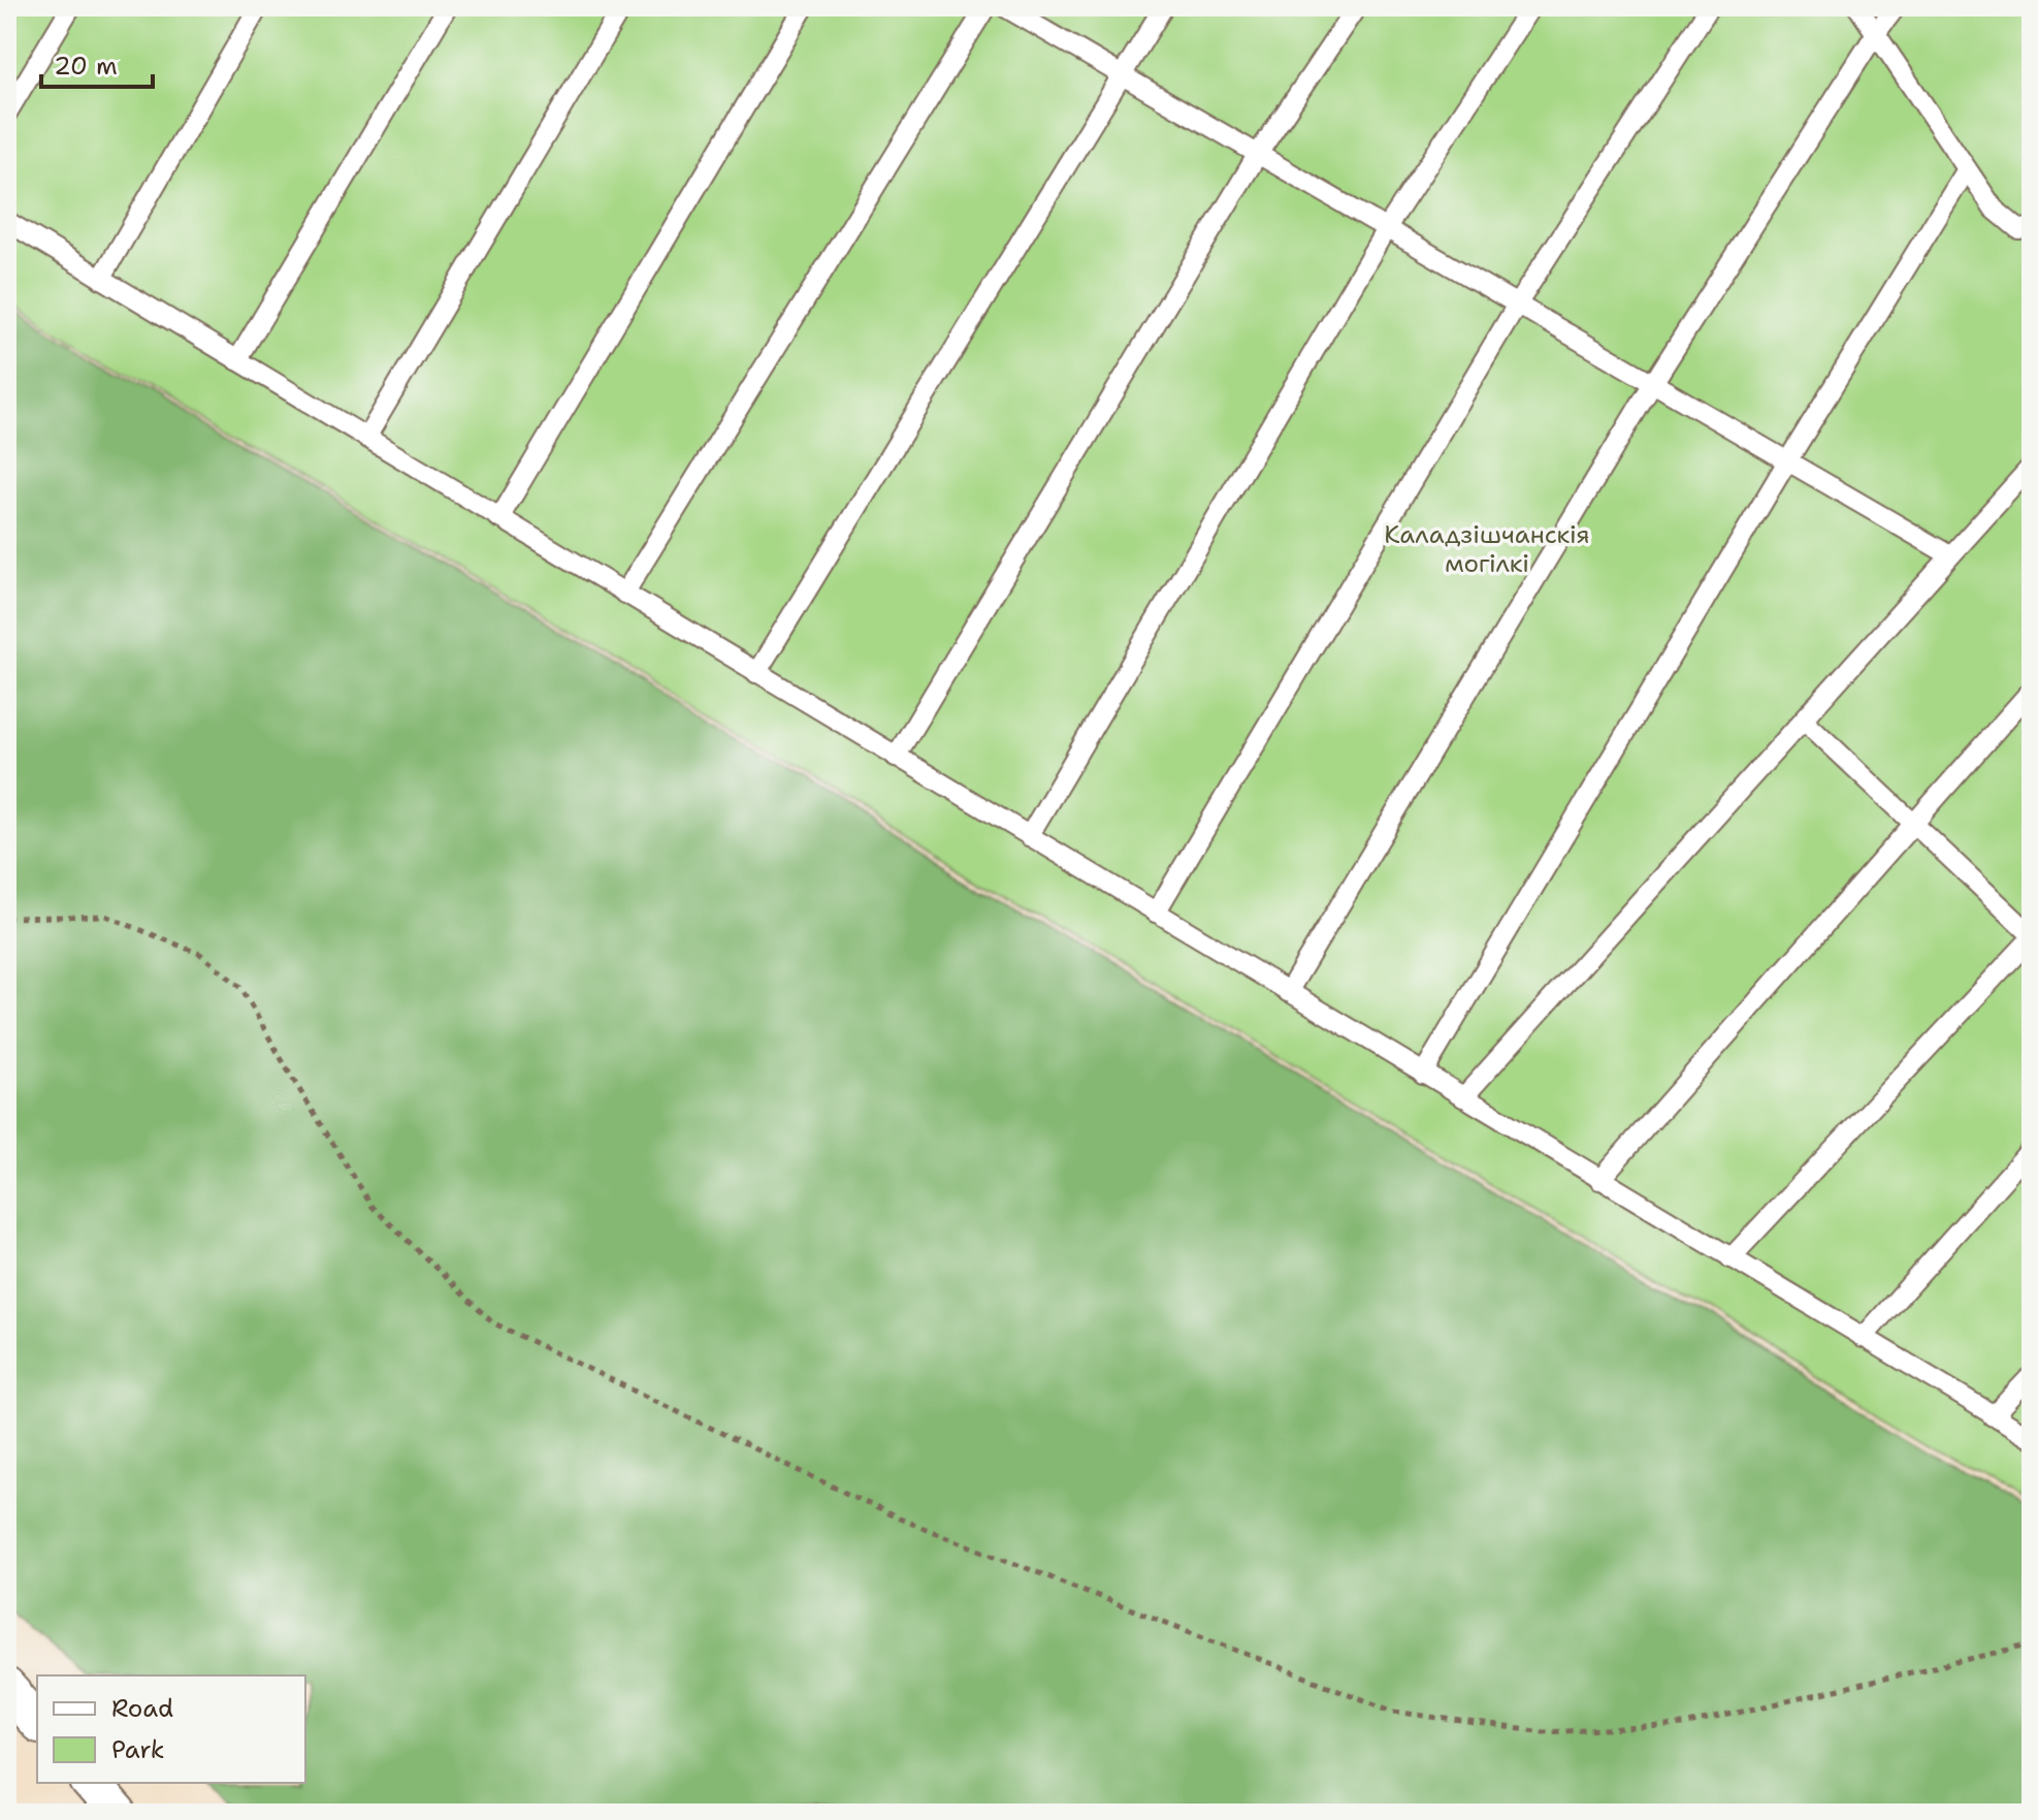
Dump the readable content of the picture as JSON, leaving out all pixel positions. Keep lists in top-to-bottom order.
{
  "parks": ["Каладзішчанскія могілкі"],
  "legend": ["Road", "Park"],
  "scale_bar": "20 m"
}
